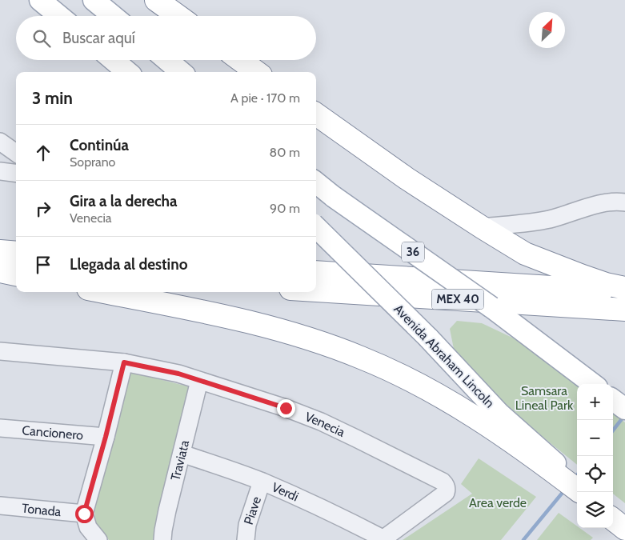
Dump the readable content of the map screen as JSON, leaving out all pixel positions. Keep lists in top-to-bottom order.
{
  "streets": {
    "highway": ["MEX 40"],
    "main road": ["36", "Avenida Abraham Lincoln"],
    "street": [
      "Venecia",
      "Cancionero",
      "Traviata",
      "Verdi",
      "Tonada",
      "Piave"
    ]
  },
  "crossings": [
    ["Venecia", "Traviata"],
    ["Venecia", "Verdi"],
    ["Traviata", "Verdi"],
    ["Verdi", "Piave"]
  ],
  "parks": ["Samsara Lineal Park", "Area verde"],
  "north": "top right",
  "page": {
    "search": "Buscar aquí",
    "heading": ["3 min", "A pie · 170 m"],
    "list": [
      ["Continúa", "Soprano", "80 m"],
      ["Gira a la derecha", "Venecia", "90 m"],
      "Llegada al destino"
    ],
    "map_buttons": ["+", "−"]
  }
}
